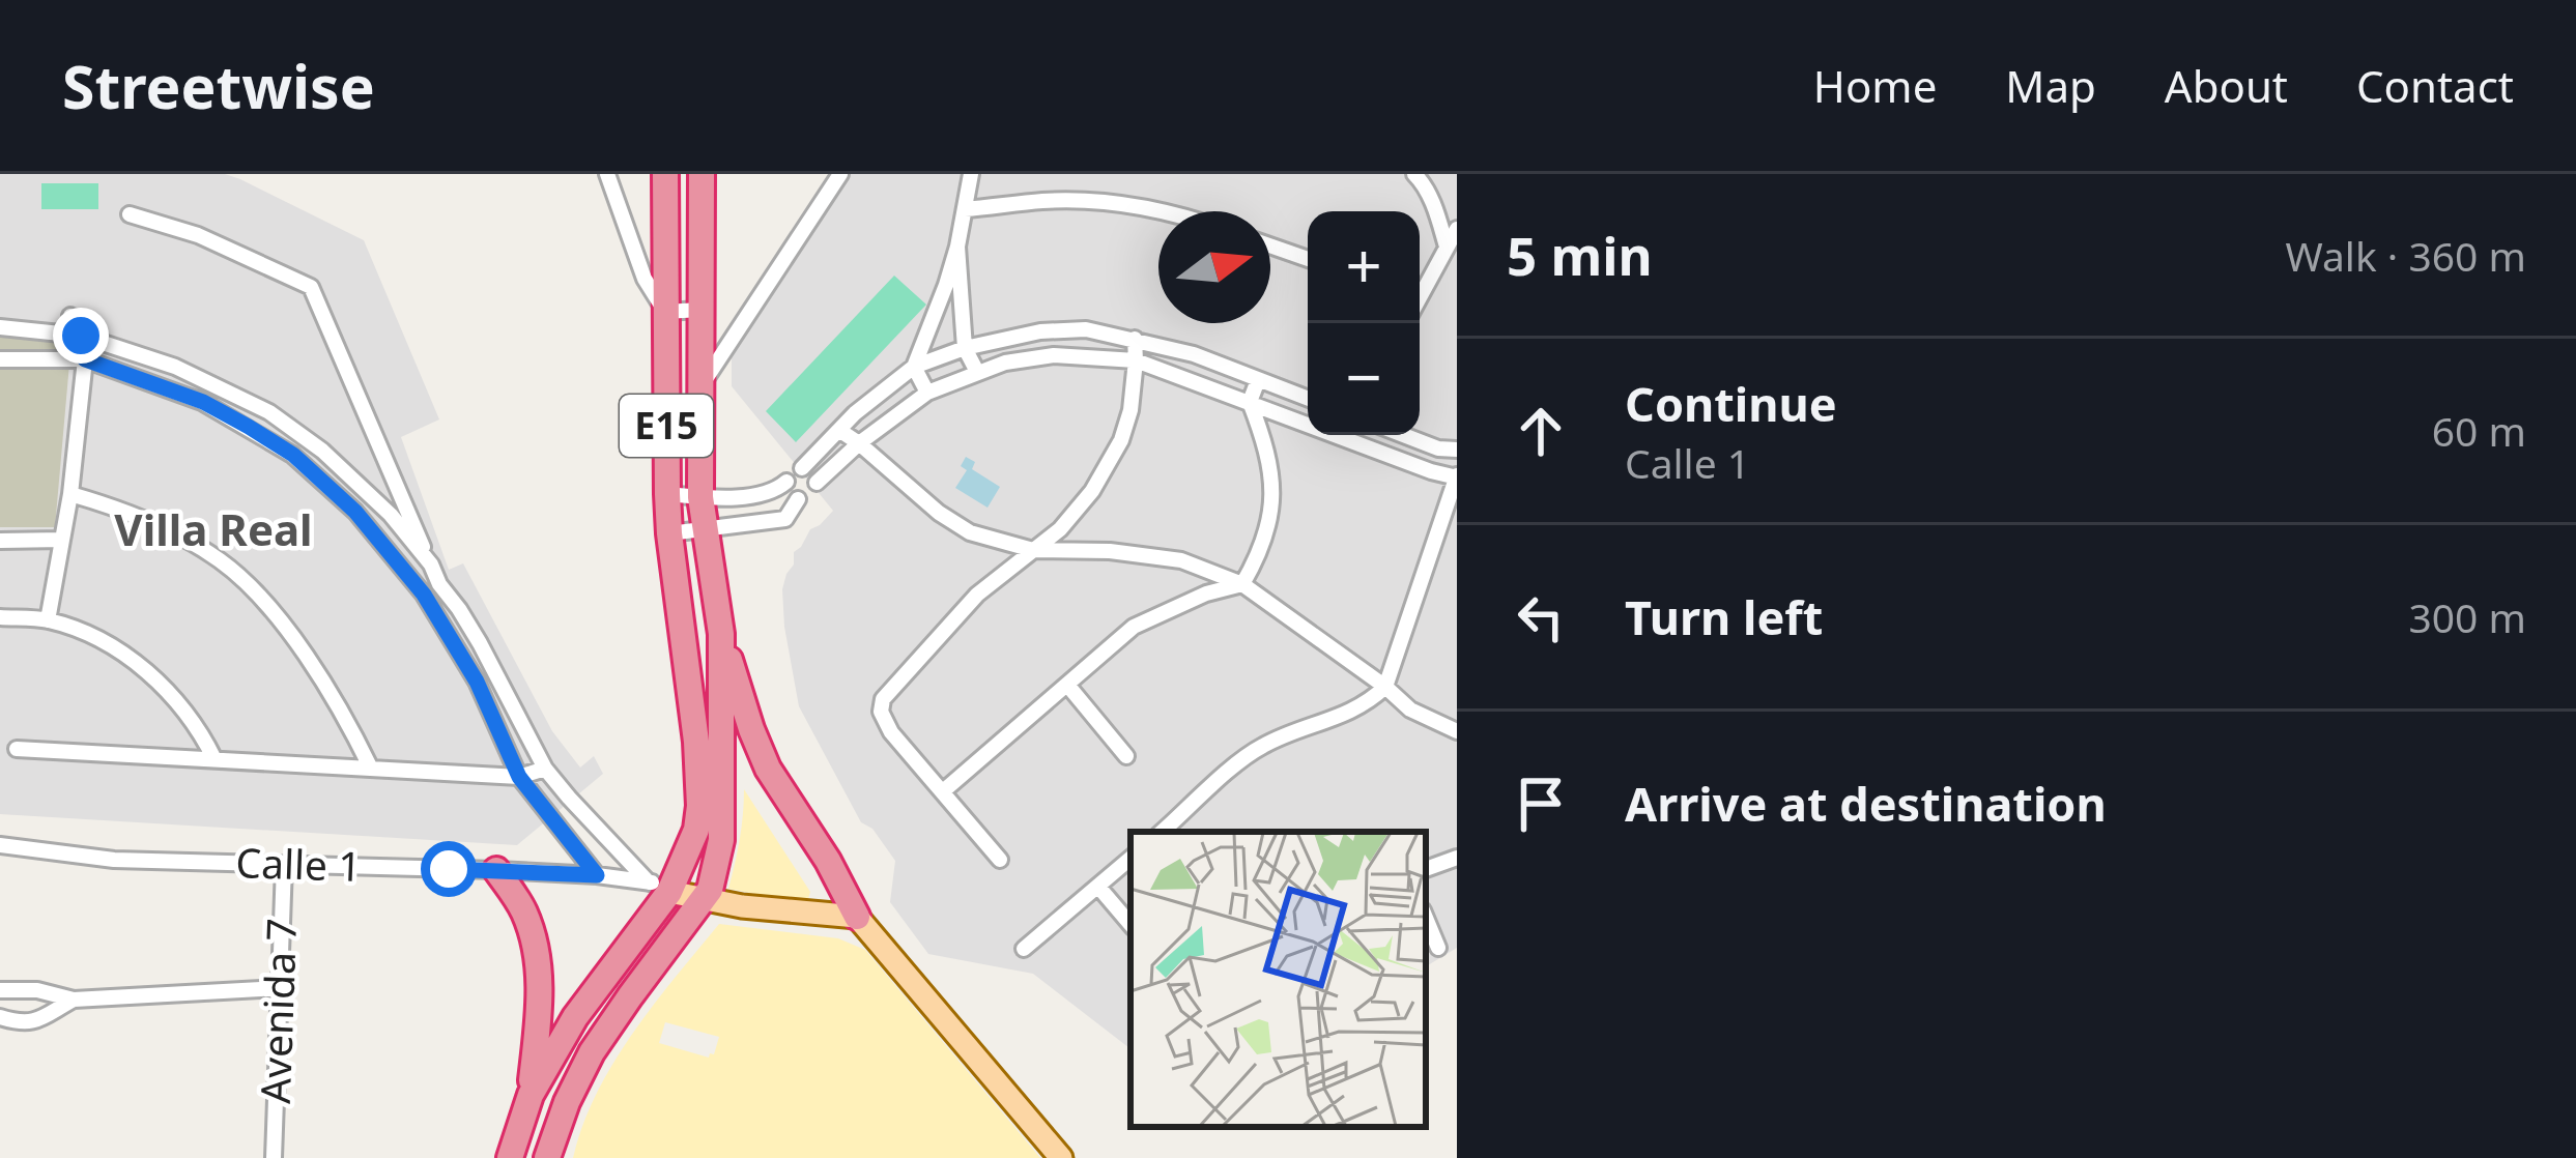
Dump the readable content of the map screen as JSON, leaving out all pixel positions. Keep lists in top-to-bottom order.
{
  "streets": {
    "highway": ["E15"],
    "street": ["Calle 1", "Avenida 7"]
  },
  "crossings": [
    ["E15", "Calle 1"],
    ["Calle 1", "Avenida 7"]
  ],
  "districts": ["Villa Real"],
  "north": "right",
  "page": {
    "header": "Streetwise",
    "nav": [
      "Home",
      "Map",
      "About",
      "Contact"
    ],
    "heading": ["5 min", "Walk · 360 m"],
    "map_buttons": ["+", "−"],
    "list": [
      ["Continue", "Calle 1", "60 m"],
      ["Turn left", "300 m"],
      "Arrive at destination"
    ]
  }
}
